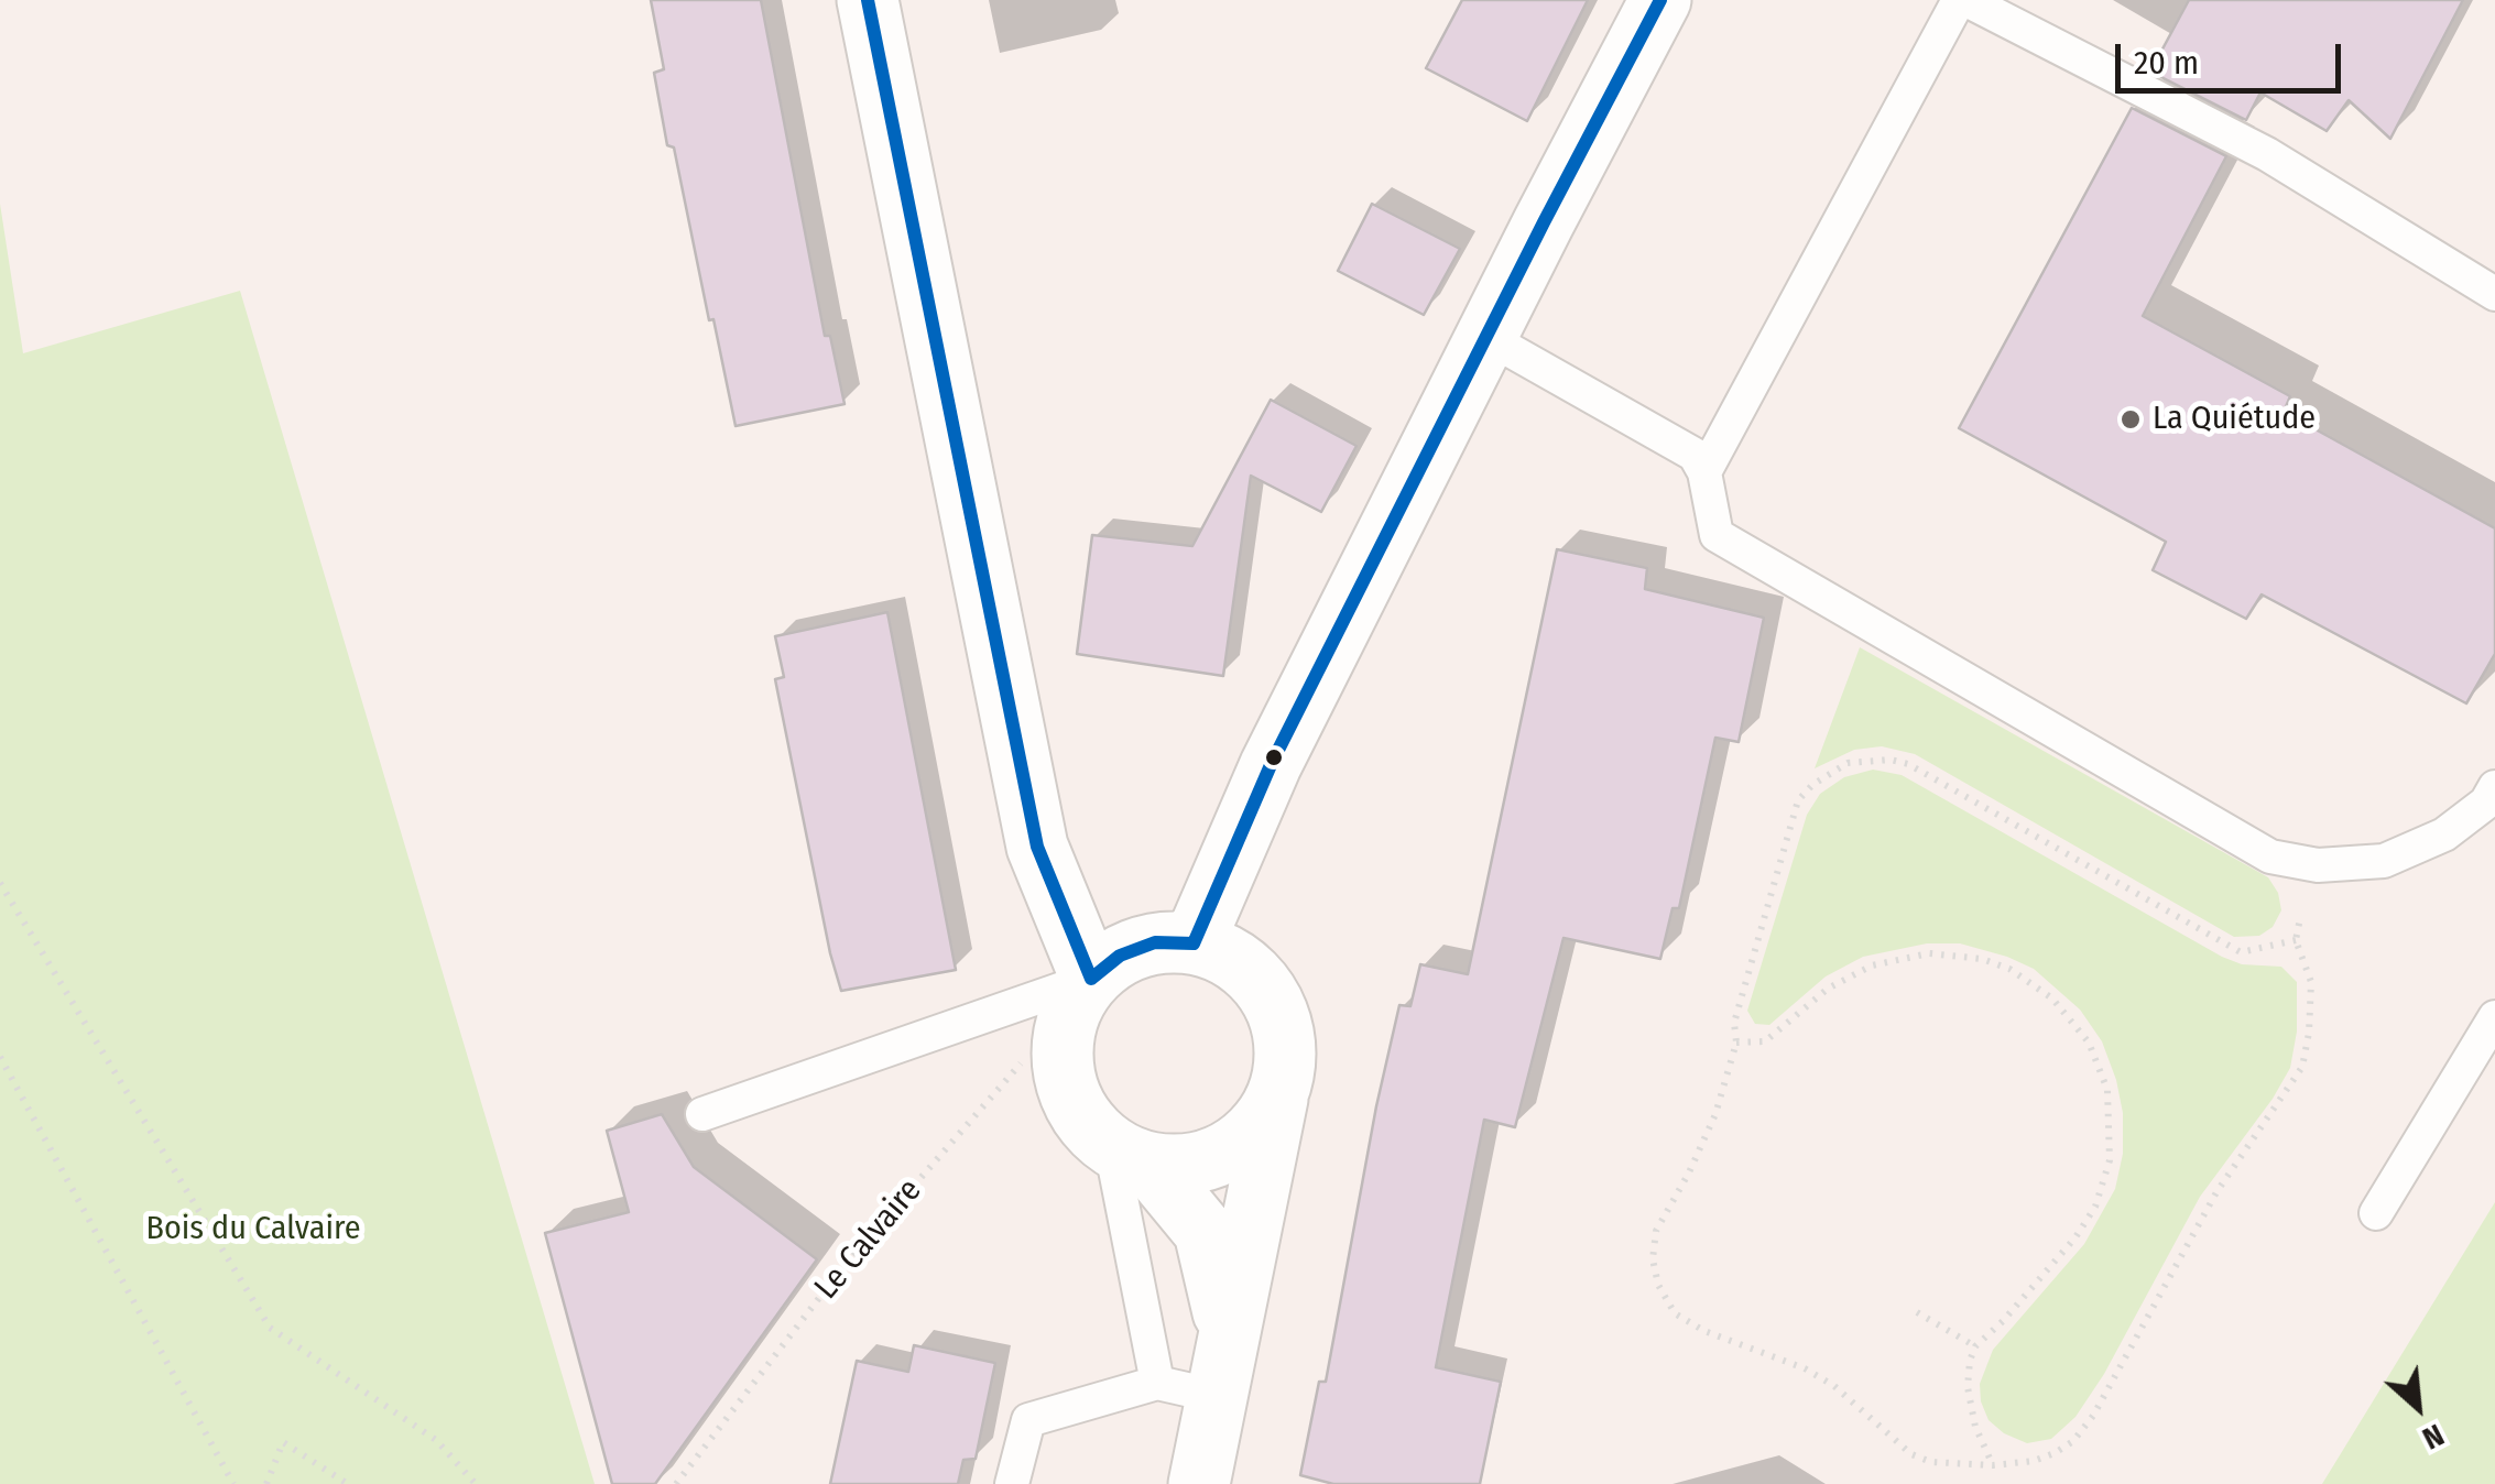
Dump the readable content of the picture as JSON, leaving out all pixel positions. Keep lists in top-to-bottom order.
{
  "streets": {
    "path": ["Le Calvaire"]
  },
  "parks": ["Bois du Calvaire"],
  "places": ["La Quiétude"],
  "scale_bar": "20 m",
  "north": "bottom right"
}
